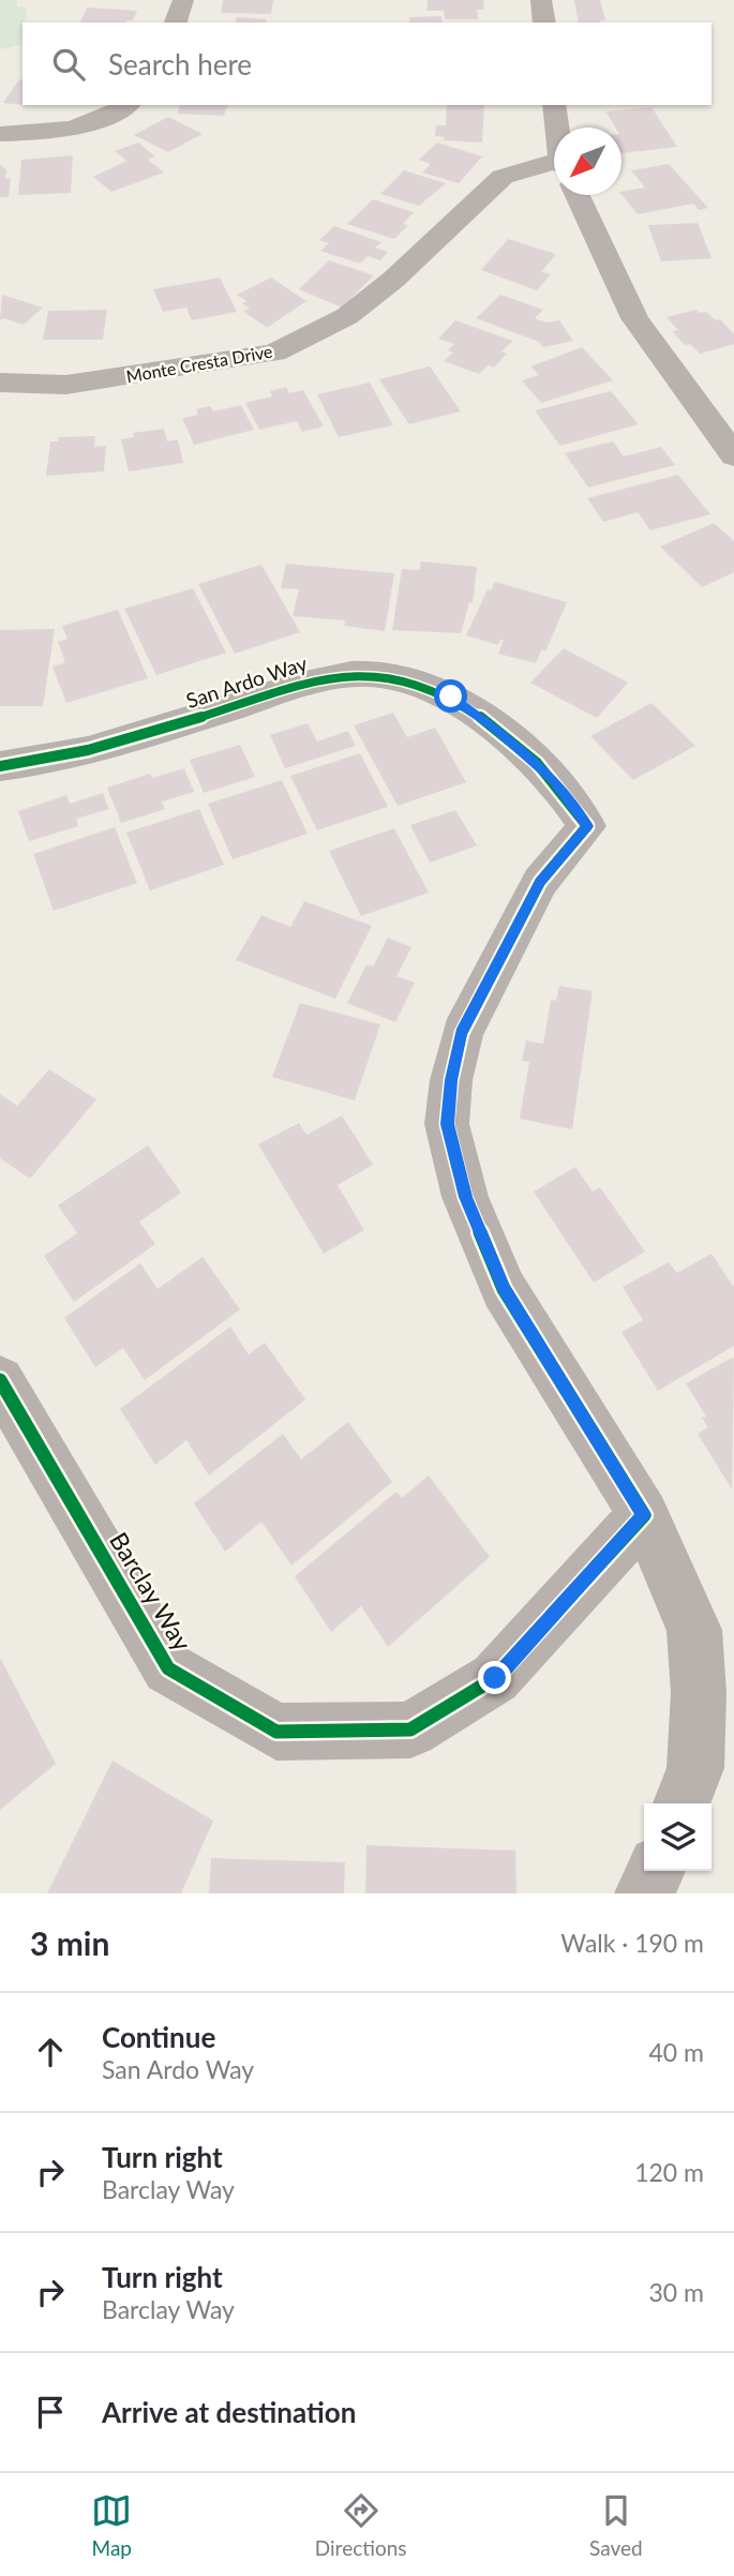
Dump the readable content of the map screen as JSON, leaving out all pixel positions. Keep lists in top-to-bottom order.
{
  "streets": {
    "street": ["Monte Cresta Drive", "San Ardo Way", "Barclay Way"]
  },
  "crossings": [
    ["San Ardo Way", "Barclay Way"]
  ],
  "north": "bottom left",
  "page": {
    "search": "Search here",
    "heading": ["3 min", "Walk · 190 m"],
    "list": [
      ["Continue", "San Ardo Way", "40 m"],
      ["Turn right", "Barclay Way", "120 m"],
      ["Turn right", "Barclay Way", "30 m"],
      "Arrive at destination"
    ],
    "nav": ["Map", "Directions", "Saved"]
  }
}
